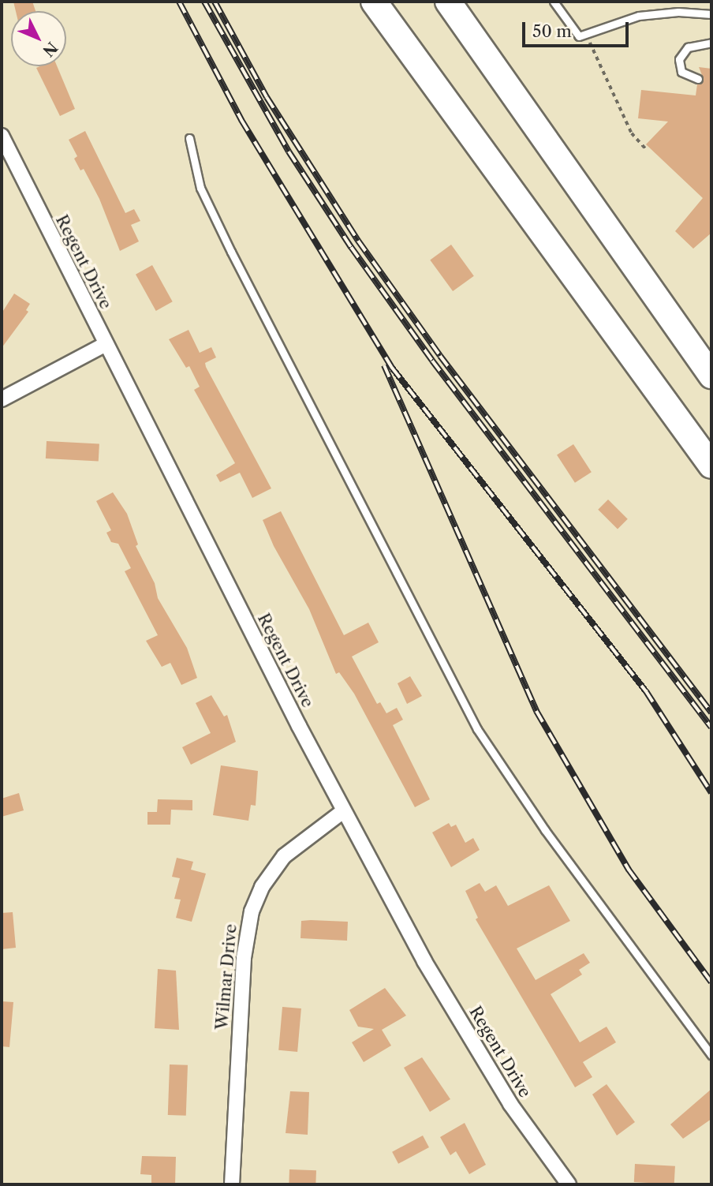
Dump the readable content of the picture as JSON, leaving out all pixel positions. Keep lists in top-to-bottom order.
{
  "streets": {
    "street": ["Regent Drive", "Wilmar Drive"]
  },
  "crossings": [
    ["Regent Drive", "Wilmar Drive"]
  ],
  "scale_bar": "50 m",
  "north": "bottom right"
}
